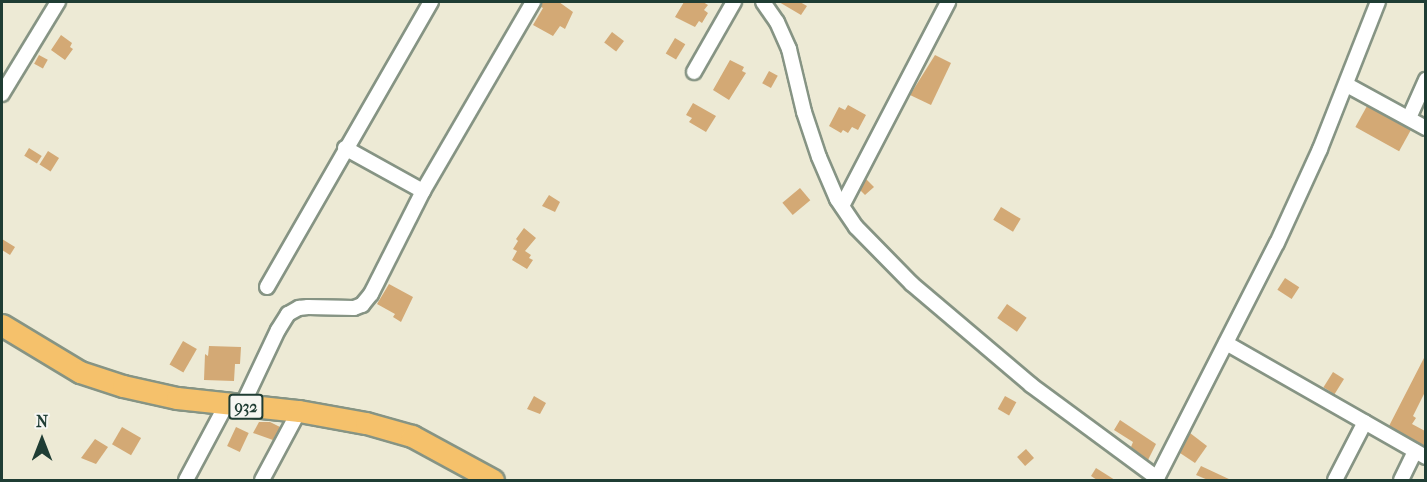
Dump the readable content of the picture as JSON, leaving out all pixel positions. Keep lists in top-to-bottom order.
{
  "streets": {
    "main road": ["932"]
  },
  "north": "top"
}
